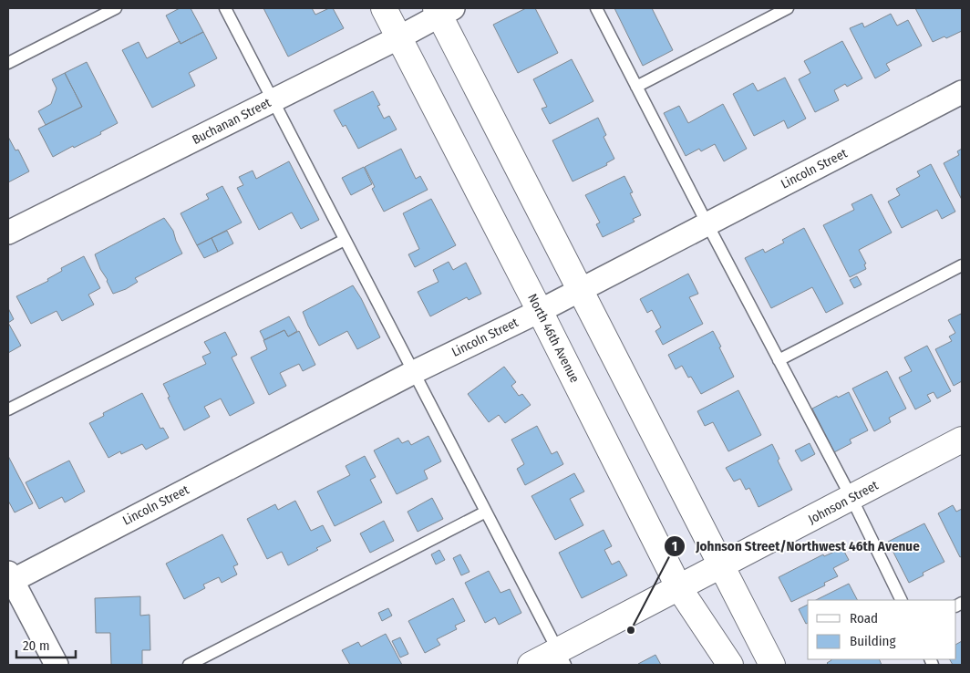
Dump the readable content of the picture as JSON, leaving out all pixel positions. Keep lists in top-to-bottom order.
{
  "streets": {
    "street": [
      "Buchanan Street",
      "Lincoln Street",
      "North 46th Avenue",
      "Johnson Street"
    ]
  },
  "crossings": [
    ["Buchanan Street", "North 46th Avenue"],
    ["Lincoln Street", "North 46th Avenue"],
    ["North 46th Avenue", "Johnson Street"]
  ],
  "places": ["Johnson Street/Northwest 46th Avenue"],
  "legend": ["Road", "Building"],
  "scale_bar": "20 m"
}
